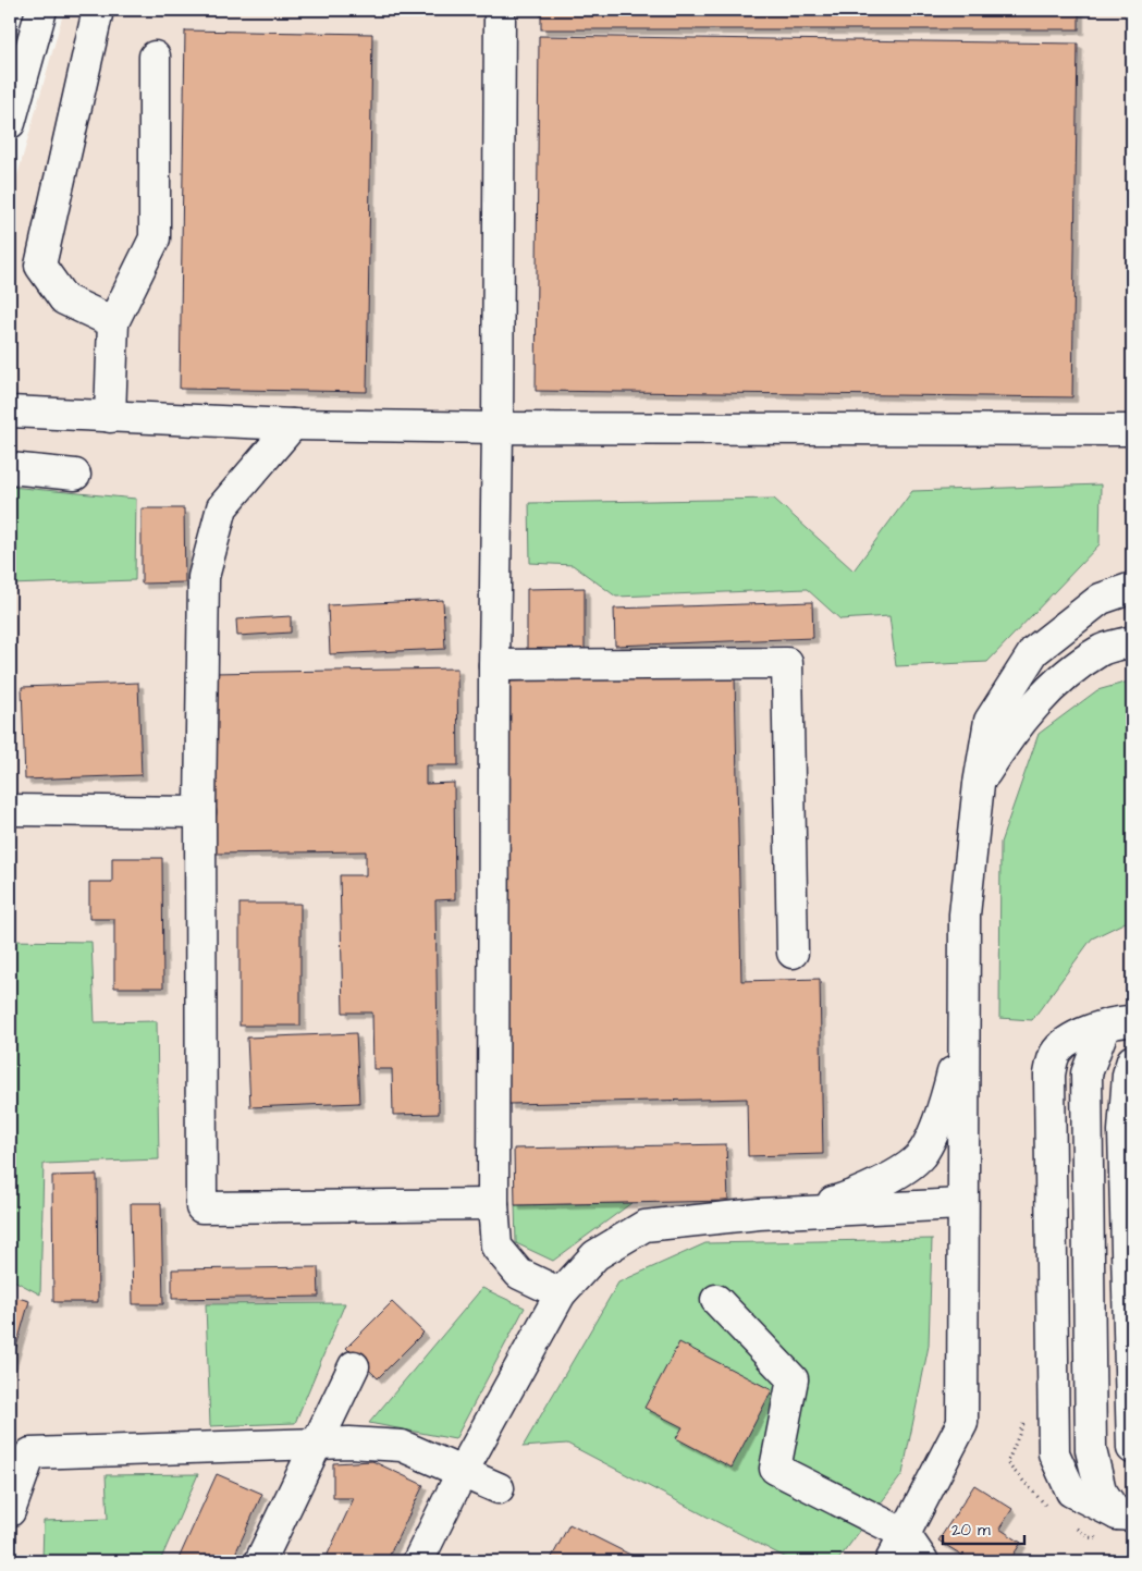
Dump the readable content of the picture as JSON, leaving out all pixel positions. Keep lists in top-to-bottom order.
{
  "scale_bar": "20 m"
}
